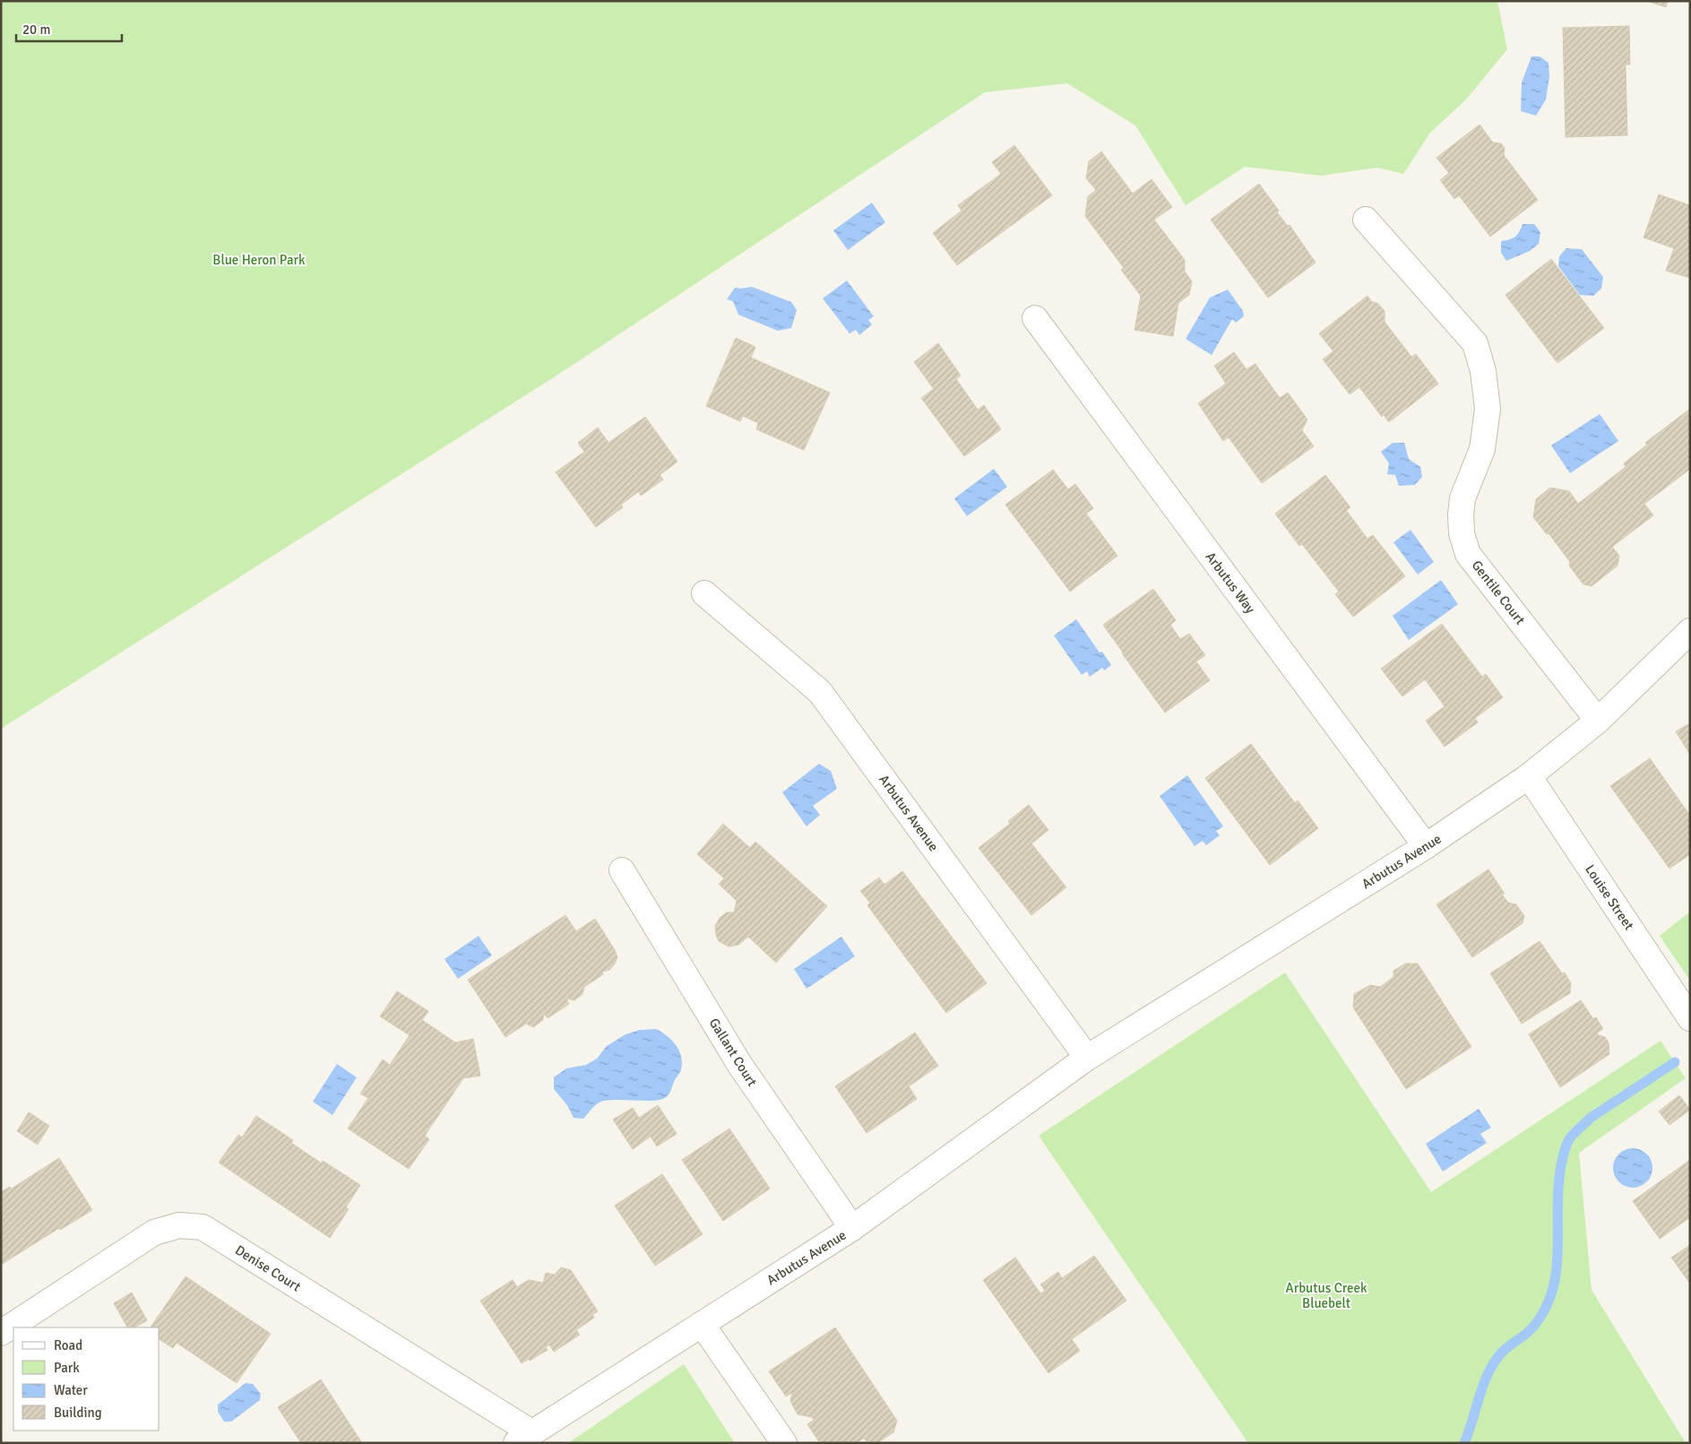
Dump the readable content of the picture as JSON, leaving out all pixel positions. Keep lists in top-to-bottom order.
{
  "streets": {
    "street": [
      "Arbutus Way",
      "Gentile Court",
      "Arbutus Avenue",
      "Louise Street",
      "Gallant Court",
      "Denise Court"
    ]
  },
  "crossings": [
    ["Arbutus Way", "Arbutus Avenue"],
    ["Gentile Court", "Arbutus Avenue"],
    ["Arbutus Avenue", "Louise Street"],
    ["Arbutus Avenue", "Gallant Court"],
    ["Arbutus Avenue", "Denise Court"]
  ],
  "parks": ["Blue Heron Park", "Arbutus Creek Bluebelt"],
  "legend": [
    "Road",
    "Park",
    "Water",
    "Building"
  ],
  "scale_bar": "20 m"
}
